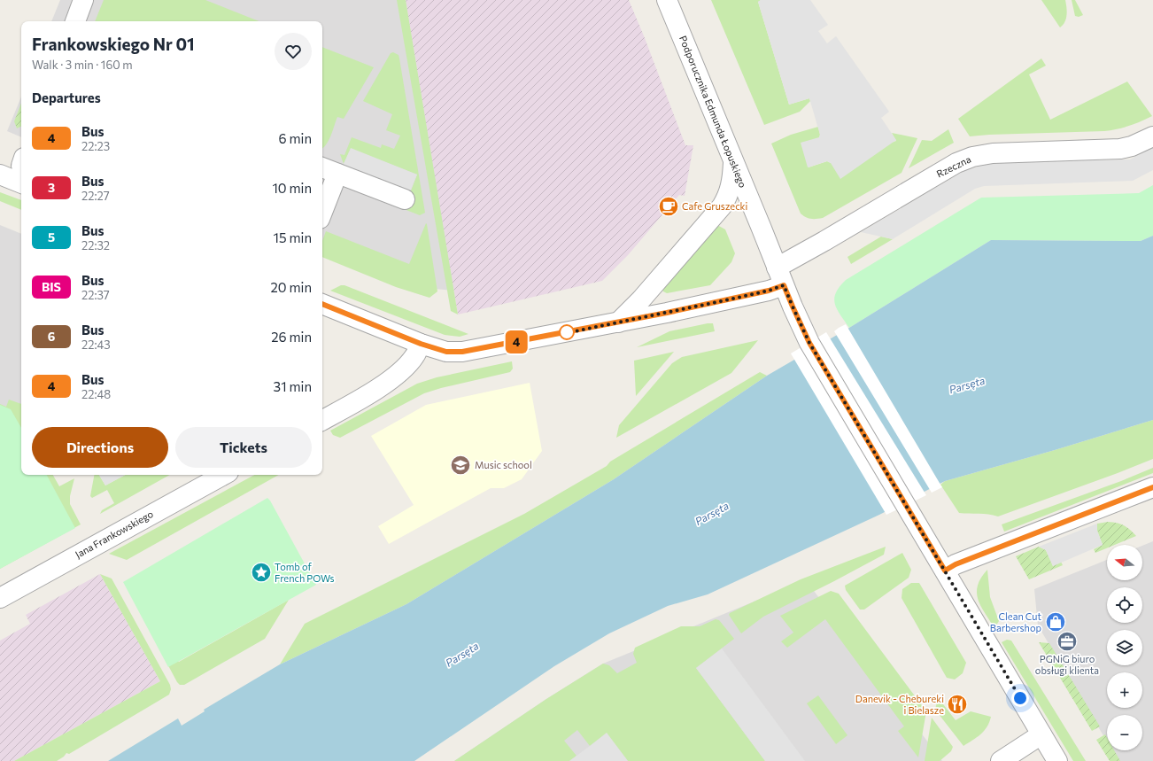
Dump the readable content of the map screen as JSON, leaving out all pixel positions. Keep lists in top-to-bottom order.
{
  "streets": {
    "street": ["Podporucznika Edmunda Łopuskiego", "Rzeczna", "Jana Frankowskiego"]
  },
  "crossings": [
    ["Podporucznika Edmunda Łopuskiego", "Rzeczna"]
  ],
  "water": ["Parsęta"],
  "places": {
    "cafe": ["Cafe Gruszecki"],
    "school or university": ["Music school"],
    "place": ["Tomb of French POWs"],
    "shop": ["Clean Cut Barbershop"],
    "office": ["PGNiG biuro obsługi klienta"],
    "restaurant": ["Danevik - Chebureki i Bielasze"]
  },
  "lines": ["bus line 4"],
  "north": "left",
  "page": {
    "on_map": "4",
    "heading": [
      ["Frankowskiego Nr 01", "Walk · 3 min · 160 m"],
      "Departures"
    ],
    "list": [
      {
        "mark": "4",
        "name": "Bus",
        "note": "22:23",
        "value": "6 min"
      },
      {
        "mark": "3",
        "name": "Bus",
        "note": "22:27",
        "value": "10 min"
      },
      {
        "mark": "5",
        "name": "Bus",
        "note": "22:32",
        "value": "15 min"
      },
      {
        "mark": "BIS",
        "name": "Bus",
        "note": "22:37",
        "value": "20 min"
      },
      {
        "mark": "6",
        "name": "Bus",
        "note": "22:43",
        "value": "26 min"
      },
      {
        "mark": "4",
        "name": "Bus",
        "note": "22:48",
        "value": "31 min"
      }
    ],
    "buttons": ["Directions", "Tickets"],
    "map_buttons": ["+", "−"]
  }
}
